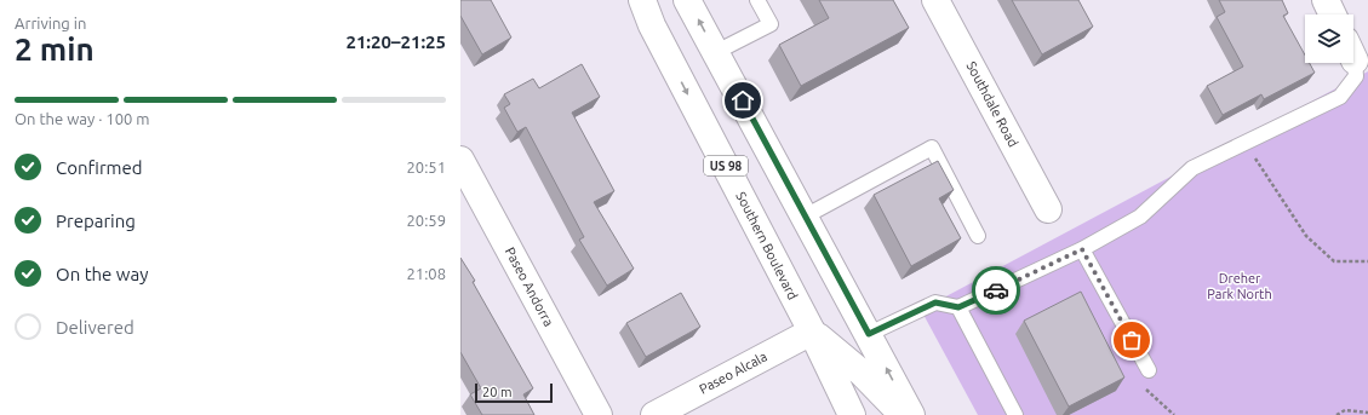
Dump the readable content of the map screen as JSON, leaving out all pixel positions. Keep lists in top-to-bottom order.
{
  "streets": {
    "main road": [
      "Southdale Road",
      "US 98",
      "Southern Boulevard",
      "Paseo Andorra",
      "Paseo Alcala"
    ]
  },
  "crossings": [
    ["Southern Boulevard", "Paseo Alcala"]
  ],
  "parks": ["Dreher Park North"],
  "scale_bar": "20 m",
  "page": {
    "heading": ["2 min", "Arriving in", "21:20–21:25"],
    "bar": "On the way · 100 m",
    "list": [
      ["Confirmed", "20:51"],
      ["Preparing", "20:59"],
      ["On the way", "21:08"],
      "Delivered"
    ],
    "scale": "20 m"
  }
}
